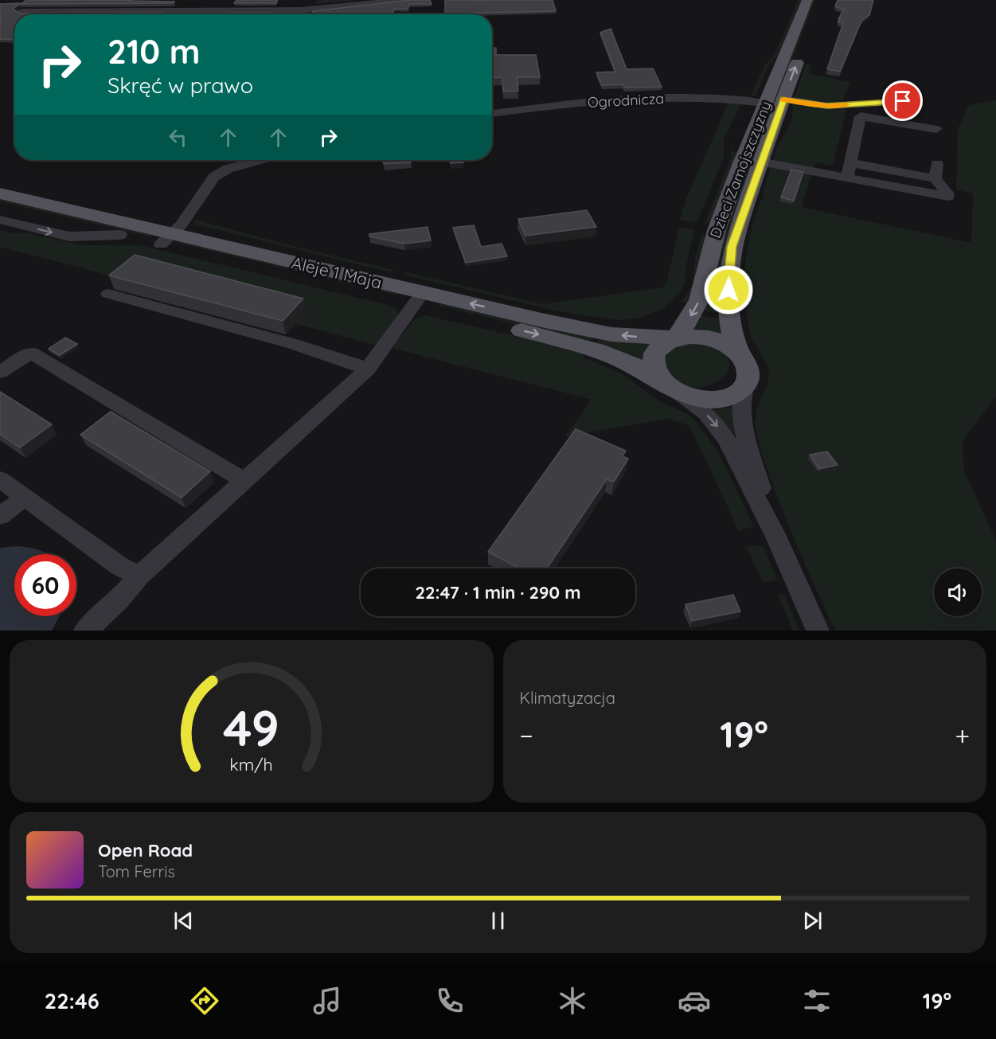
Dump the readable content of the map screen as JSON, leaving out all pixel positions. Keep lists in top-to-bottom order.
{
  "streets": {
    "main road": ["Dzieci Zamojszczyzny", "Aleje 1 Maja"],
    "street": ["Ogrodnicza"]
  },
  "crossings": [
    ["Ogrodnicza", "Dzieci Zamojszczyzny"],
    ["Dzieci Zamojszczyzny", "Aleje 1 Maja"]
  ],
  "page": {
    "turn": ["210 m", "Skręć w prawo"],
    "limit": "60",
    "trip": "22:47 · 1 min · 290 m",
    "tile": "Klimatyzacja",
    "heat": ["−", "19°", "+"],
    "song": ["Open Road", "Tom Ferris"],
    "tabs": ["22:46", "19°"],
    "gauge": ["49", "km/h"]
  }
}
